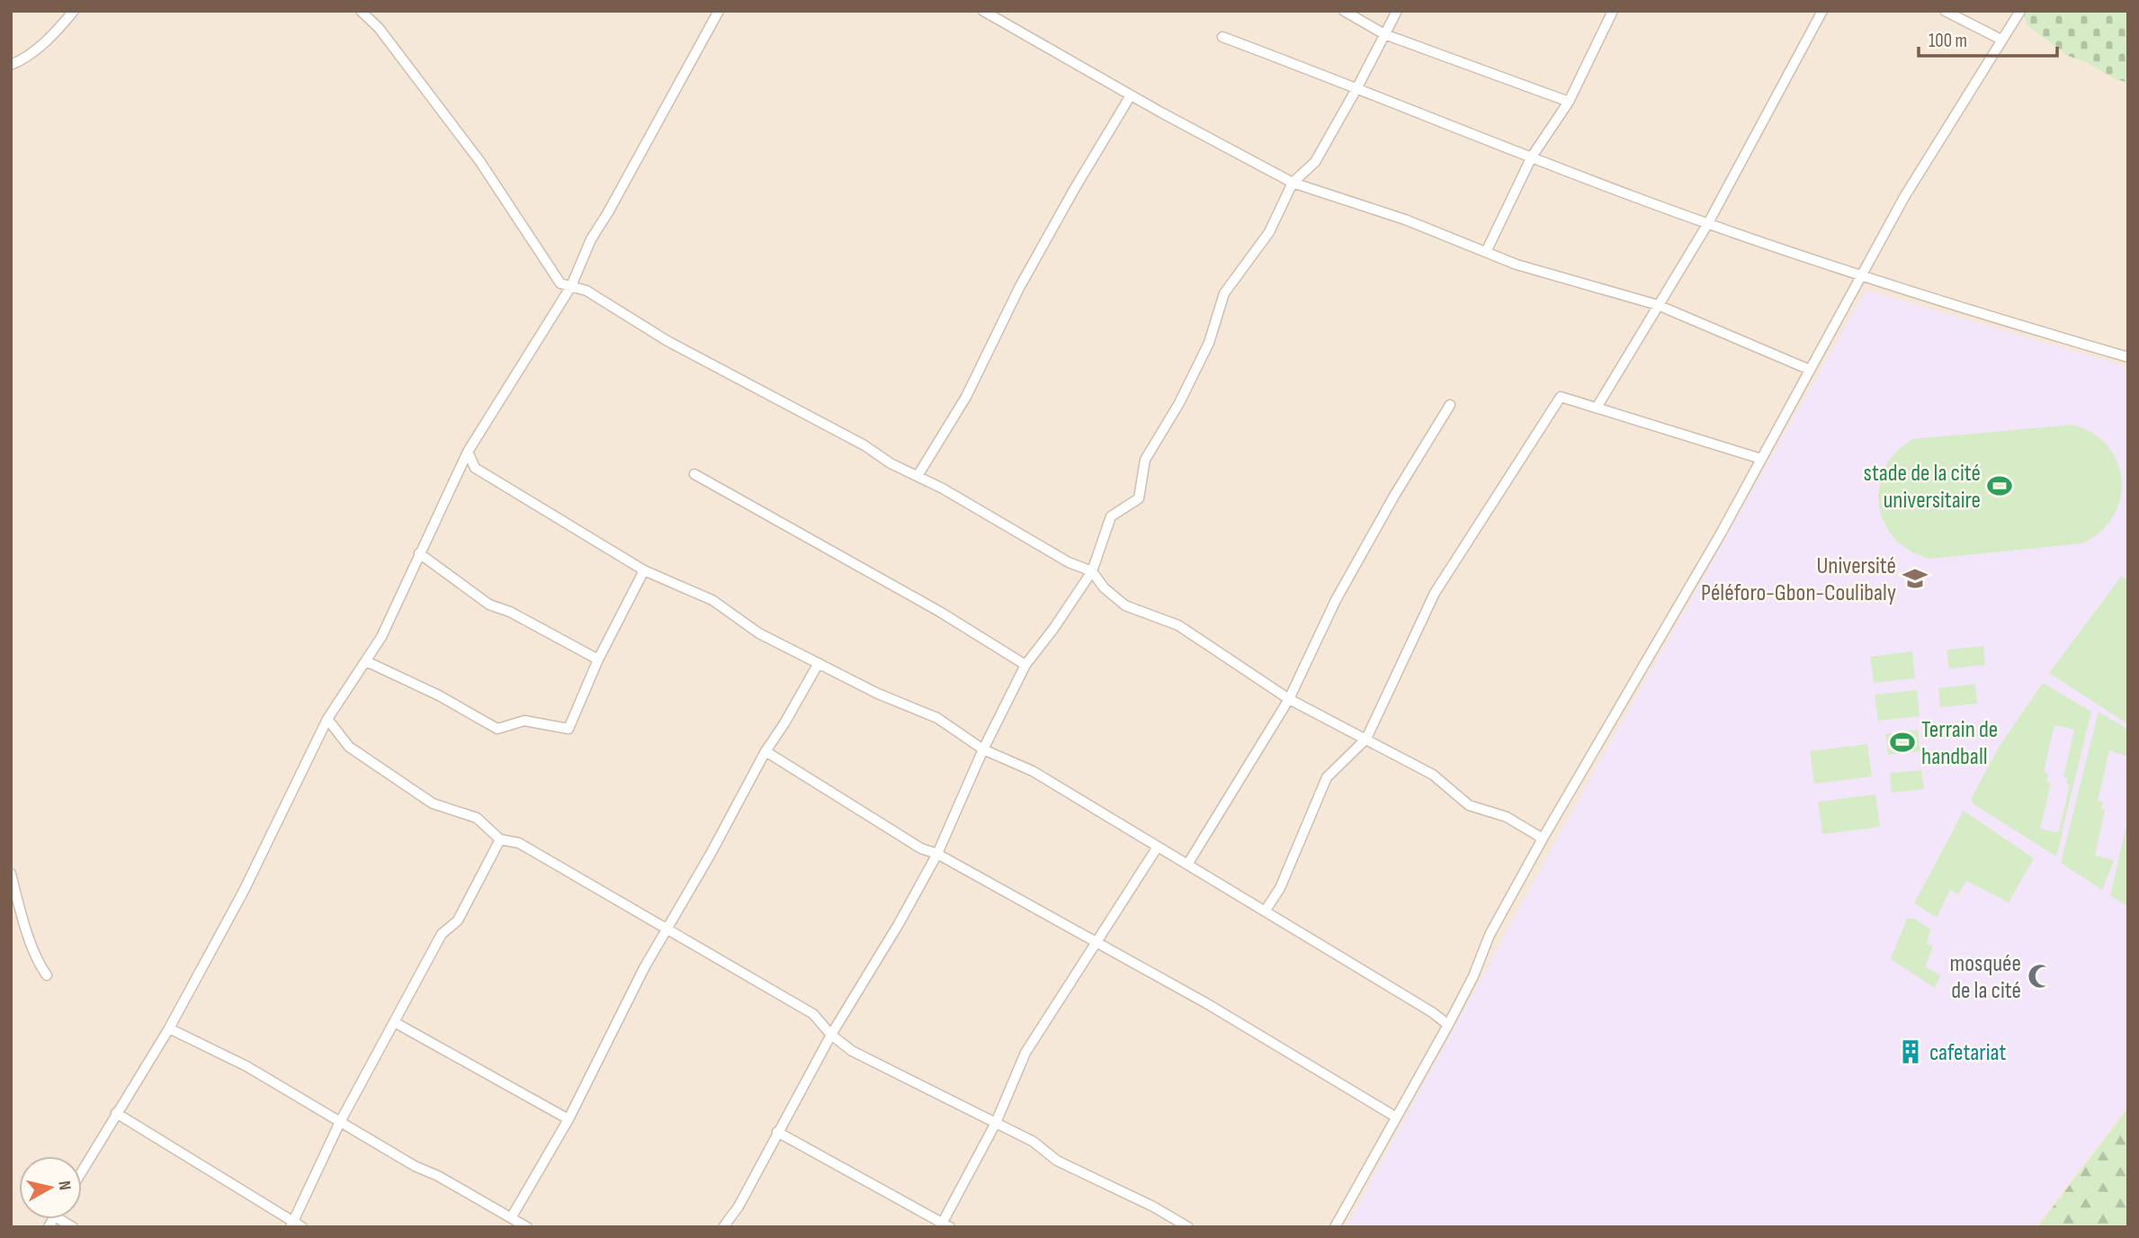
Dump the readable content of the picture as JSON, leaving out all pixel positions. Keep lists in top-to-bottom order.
{
  "places": {
    "sports": ["stade de la cité universitaire", "Terrain de handball"],
    "school or university": ["Université Péléforo-Gbon-Coulibaly"],
    "mosque": ["mosquée de la cité"],
    "building": ["cafetariat"]
  },
  "scale_bar": "100 m",
  "north": "right"
}
